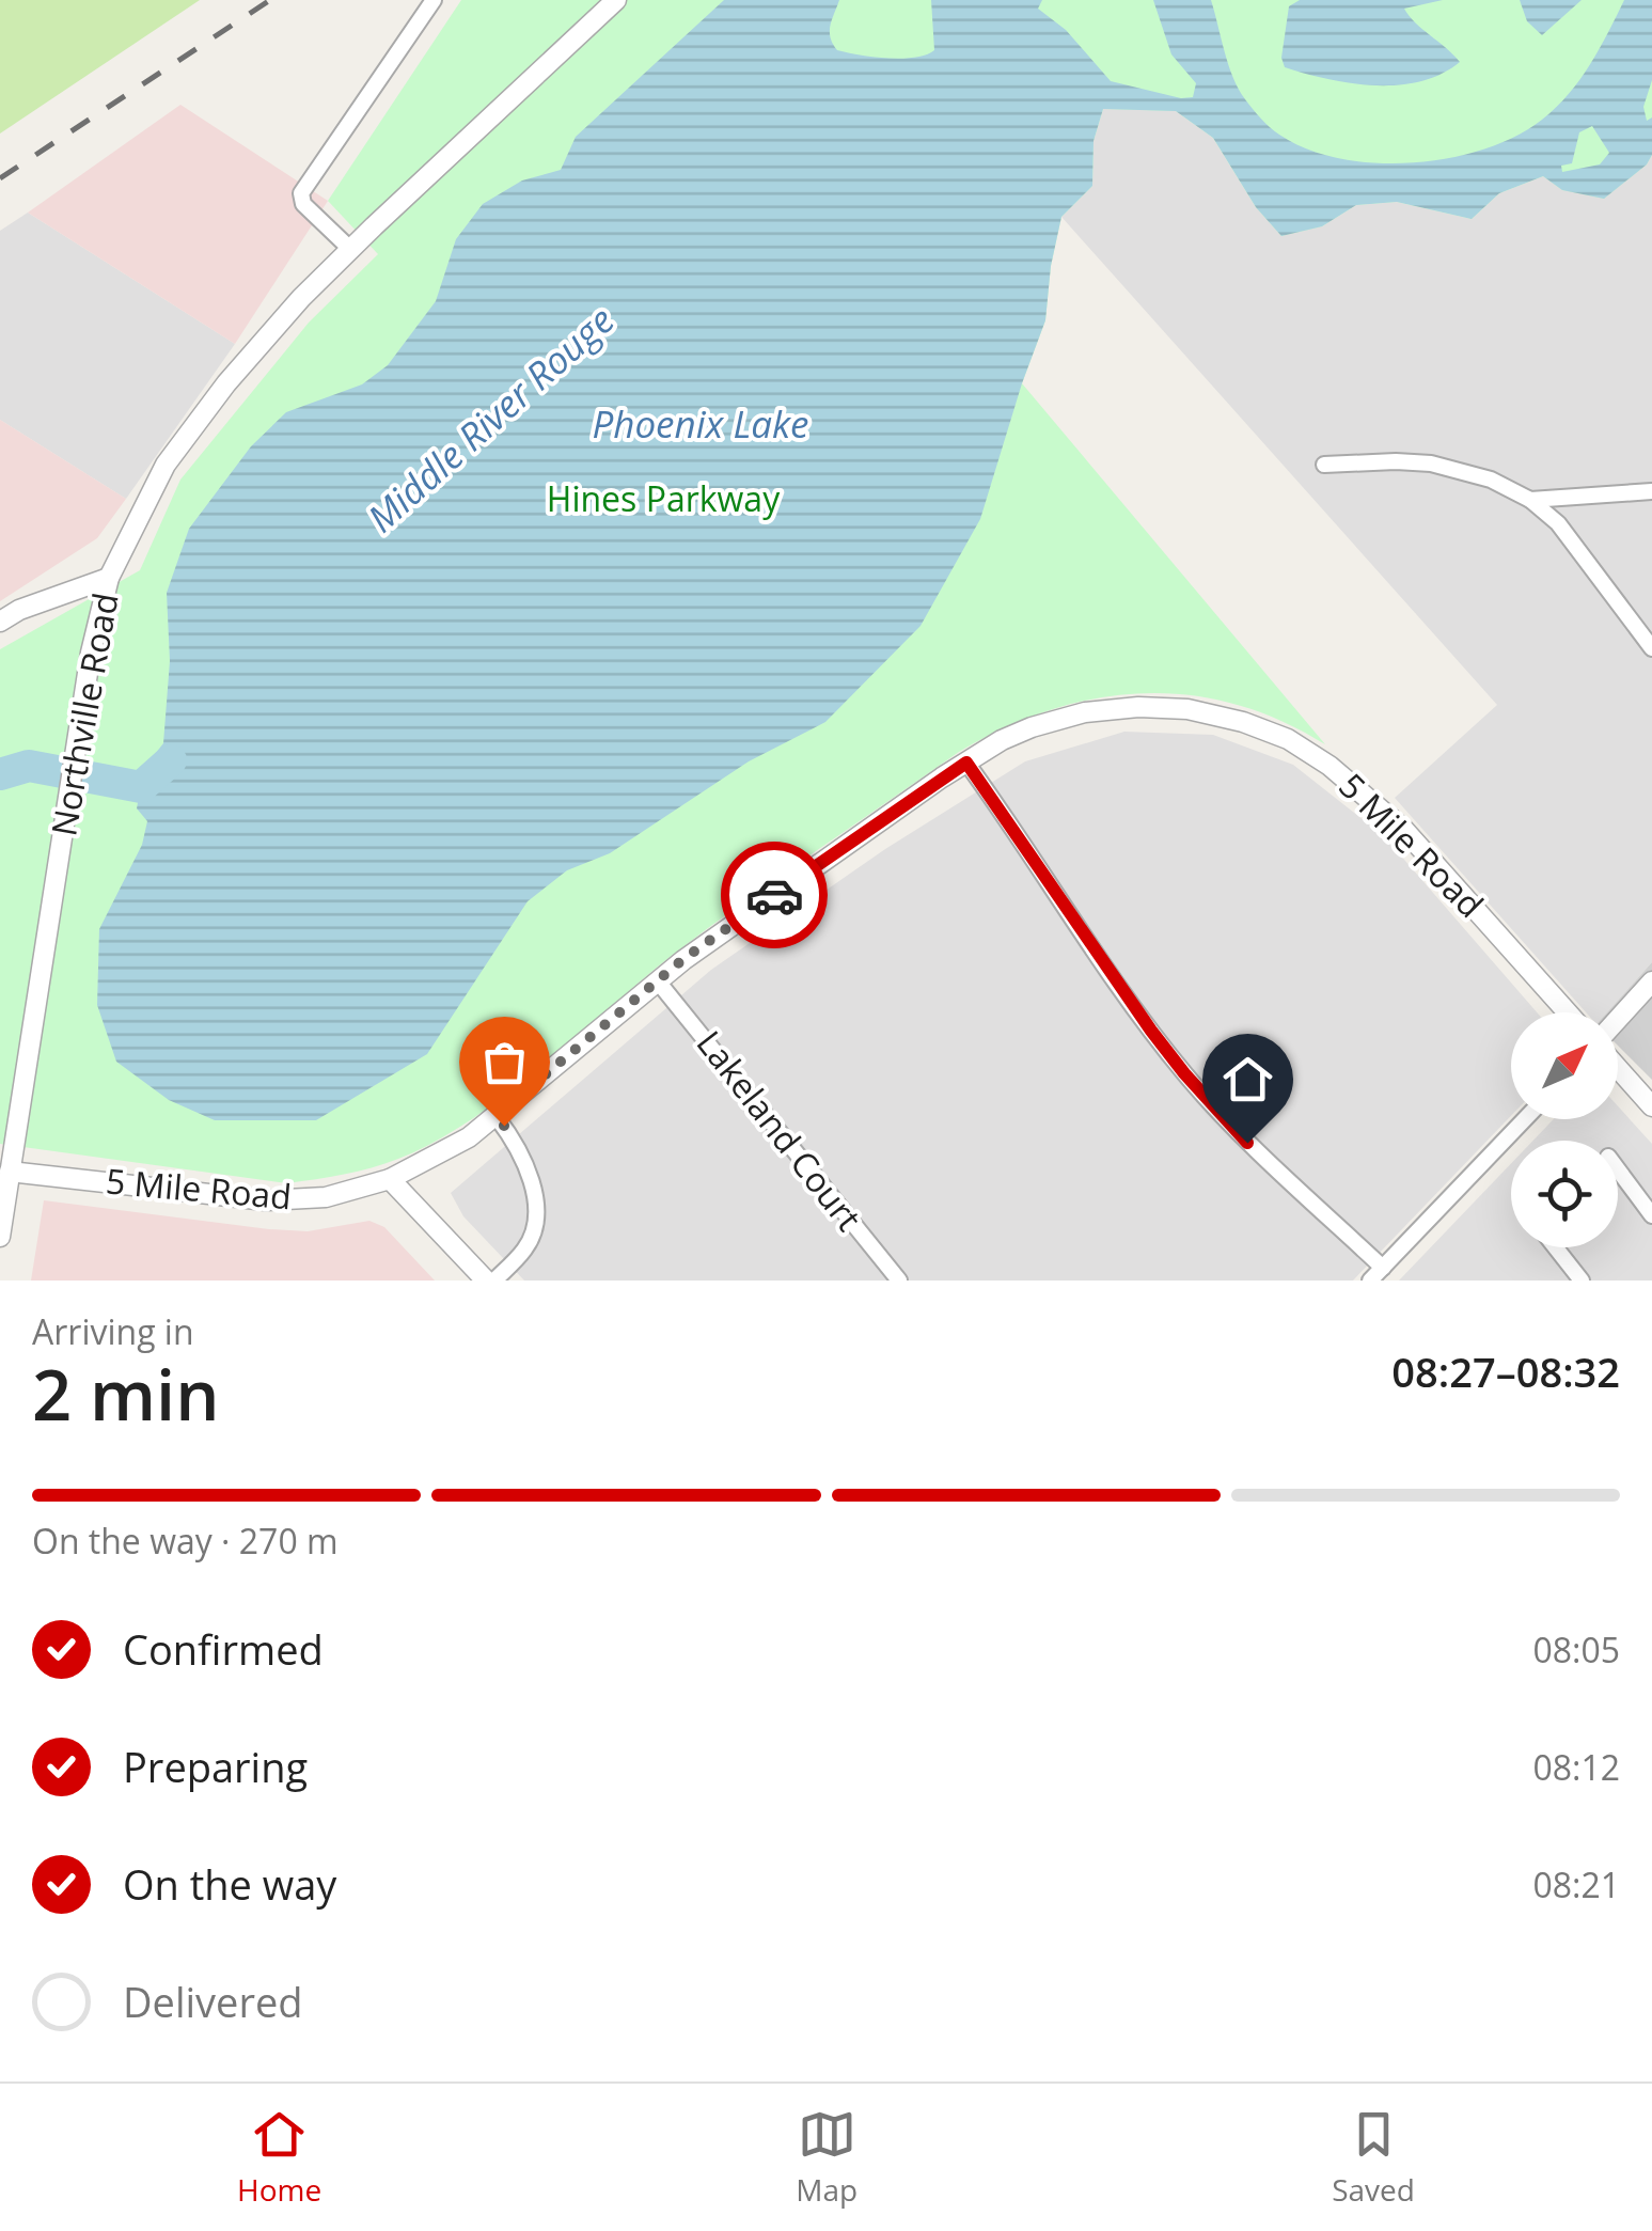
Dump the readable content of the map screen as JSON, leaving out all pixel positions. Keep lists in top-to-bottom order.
{
  "streets": {
    "street": ["Northville Road", "5 Mile Road", "Lakeland Court"]
  },
  "crossings": [
    ["Northville Road", "5 Mile Road"],
    ["5 Mile Road", "Lakeland Court"]
  ],
  "water": ["Middle River Rouge", "Phoenix Lake"],
  "parks": ["Hines Parkway"],
  "north": "top right",
  "page": {
    "heading": ["2 min", "Arriving in", "08:27–08:32"],
    "bar": "On the way · 270 m",
    "list": [
      ["Confirmed", "08:05"],
      ["Preparing", "08:12"],
      ["On the way", "08:21"],
      "Delivered"
    ],
    "tabs": ["Home", "Map", "Saved"]
  }
}
